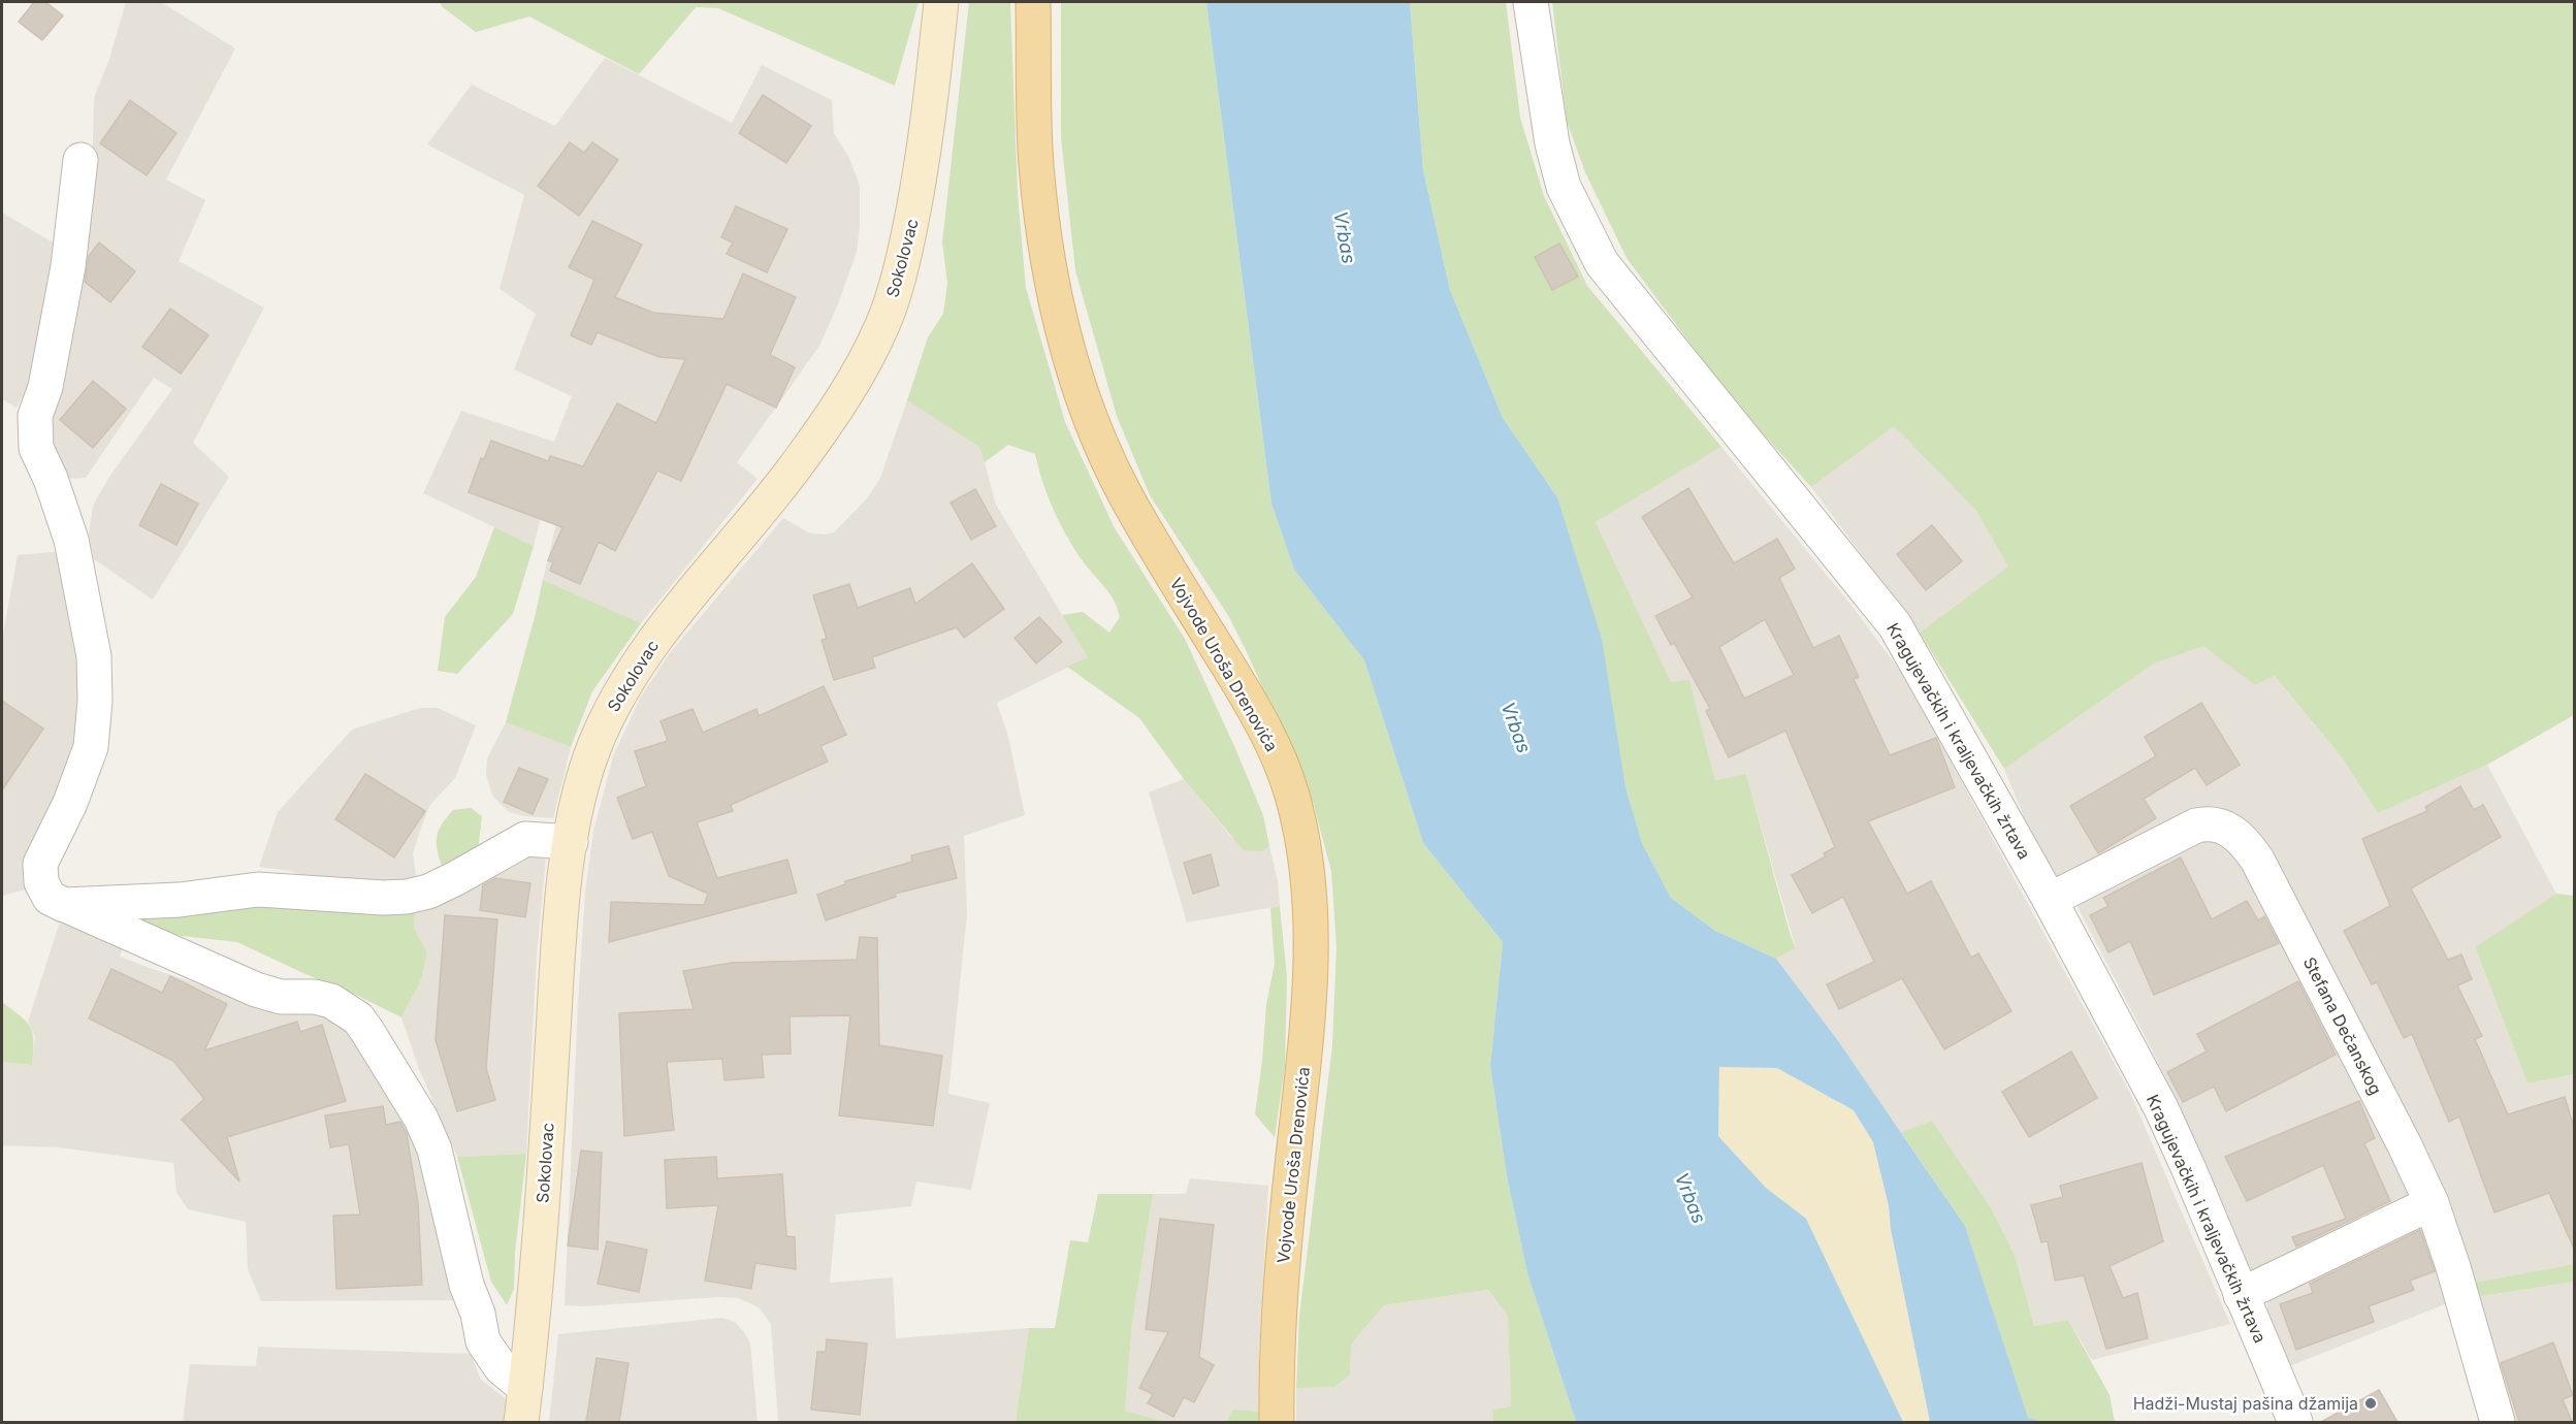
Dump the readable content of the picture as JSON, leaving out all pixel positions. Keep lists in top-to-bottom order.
{
  "streets": {
    "main road": ["Sokolovac", "Vojvode Uroša Drenovića"],
    "street": ["Kragujevačkih i kraljevačkih žrtava", "Stefana Dečanskog"]
  },
  "crossings": [
    ["Kragujevačkih i kraljevačkih žrtava", "Stefana Dečanskog"]
  ],
  "water": ["Vrbas"],
  "places": ["Hadži-Mustaj pašina džamija"]
}
